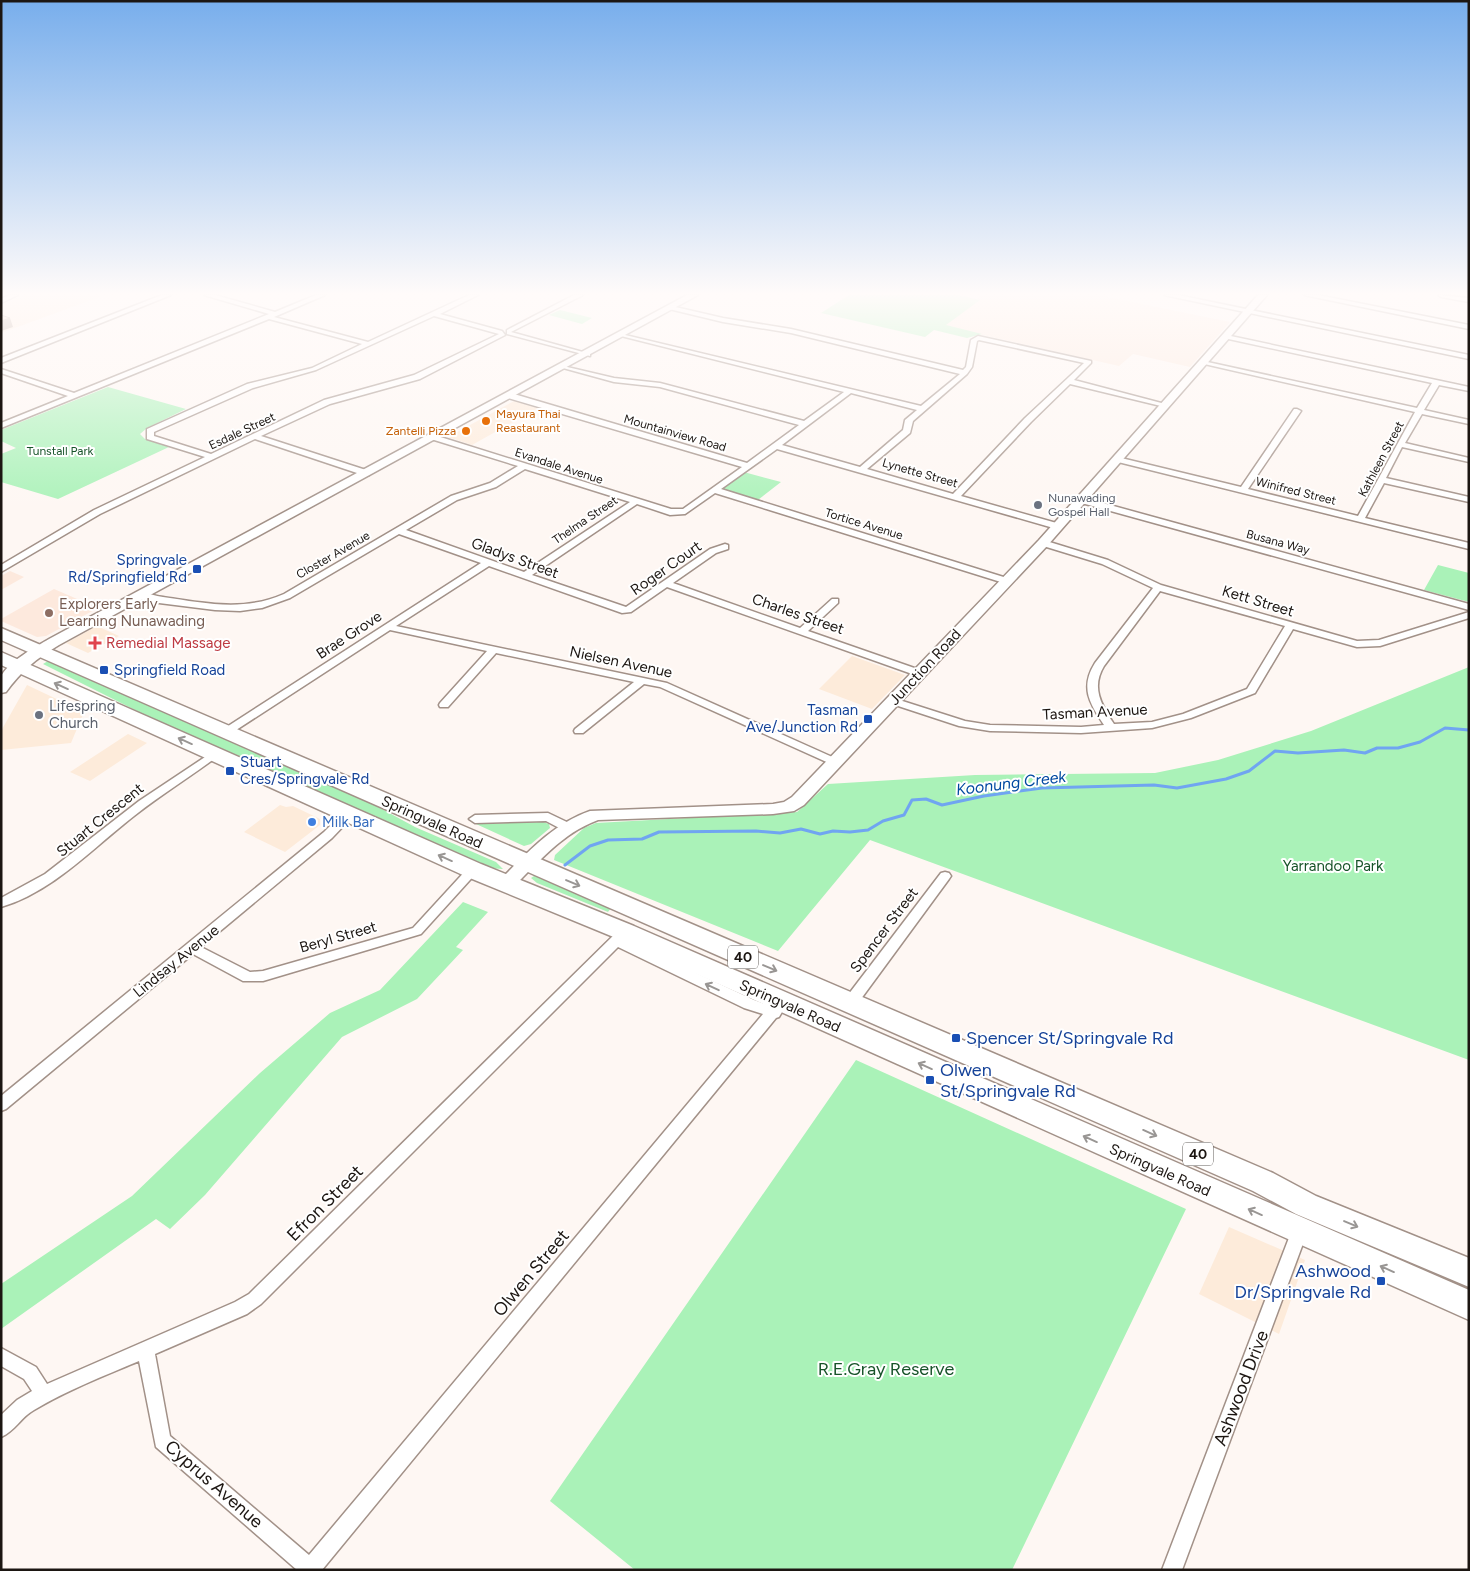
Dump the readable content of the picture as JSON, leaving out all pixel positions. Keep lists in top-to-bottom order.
{
  "streets": {
    "highway": ["Springvale Road", "40"],
    "street": [
      "Esdale Street",
      "Mountainview Road",
      "Kathleen Street",
      "Evandale Avenue",
      "Lynette Street",
      "Winifred Street",
      "Thelma Street",
      "Tortice Avenue",
      "Busana Way",
      "Closter Avenue",
      "Gladys Street",
      "Roger Court",
      "Kett Street",
      "Charles Street",
      "Brae Grove",
      "Nielsen Avenue",
      "Junction Road",
      "Tasman Avenue",
      "Stuart Crescent",
      "Spencer Street",
      "Beryl Street",
      "Lindsay Avenue",
      "Efron Street",
      "Olwen Street",
      "Ashwood Drive",
      "Cyprus Avenue"
    ]
  },
  "crossings": [
    ["Kathleen Street", "Winifred Street"],
    ["Evandale Avenue", "Thelma Street"],
    ["Evandale Avenue", "Tortice Avenue"],
    ["Evandale Avenue", "Closter Avenue"],
    ["Lynette Street", "Junction Road"],
    ["Winifred Street", "Junction Road"],
    ["Thelma Street", "Gladys Street"],
    ["Tortice Avenue", "Junction Road"],
    ["Busana Way", "Junction Road"],
    ["Closter Avenue", "Gladys Street"],
    ["Gladys Street", "Roger Court"],
    ["Gladys Street", "Brae Grove"],
    ["Roger Court", "Charles Street"],
    ["Kett Street", "Junction Road"],
    ["Kett Street", "Tasman Avenue"],
    ["Charles Street", "Junction Road"],
    ["Brae Grove", "Nielsen Avenue"],
    ["Brae Grove", "Springvale Road"],
    ["Nielsen Avenue", "Junction Road"],
    ["Junction Road", "Tasman Avenue"],
    ["Junction Road", "Springvale Road"],
    ["Stuart Crescent", "Springvale Road"],
    ["Springvale Road", "Spencer Street"],
    ["Springvale Road", "Beryl Street"],
    ["Springvale Road", "Lindsay Avenue"],
    ["Springvale Road", "Efron Street"],
    ["Springvale Road", "Olwen Street"],
    ["Springvale Road", "Ashwood Drive"],
    ["Beryl Street", "Lindsay Avenue"],
    ["Efron Street", "Cyprus Avenue"],
    ["Olwen Street", "Cyprus Avenue"]
  ],
  "water": ["Koonung Creek"],
  "parks": ["Tunstall Park", "Yarrandoo Park", "R.E.Gray Reserve"],
  "places": {
    "other": [
      "Mayura Thai Reastaurant",
      "Zantelli Pizza",
      "Nunawading Gospel Hall",
      "Explorers Early Learning Nunawading",
      "Lifespring Church",
      "Milk Bar"
    ],
    "transit": [
      "Springvale Rd/Springfield Rd",
      "Springfield Road",
      "Tasman Ave/Junction Rd",
      "Stuart Cres/Springvale Rd",
      "Spencer St/Springvale Rd",
      "Olwen St/Springvale Rd",
      "Ashwood Dr/Springvale Rd"
    ],
    "health": ["Remedial Massage"]
  }
}
